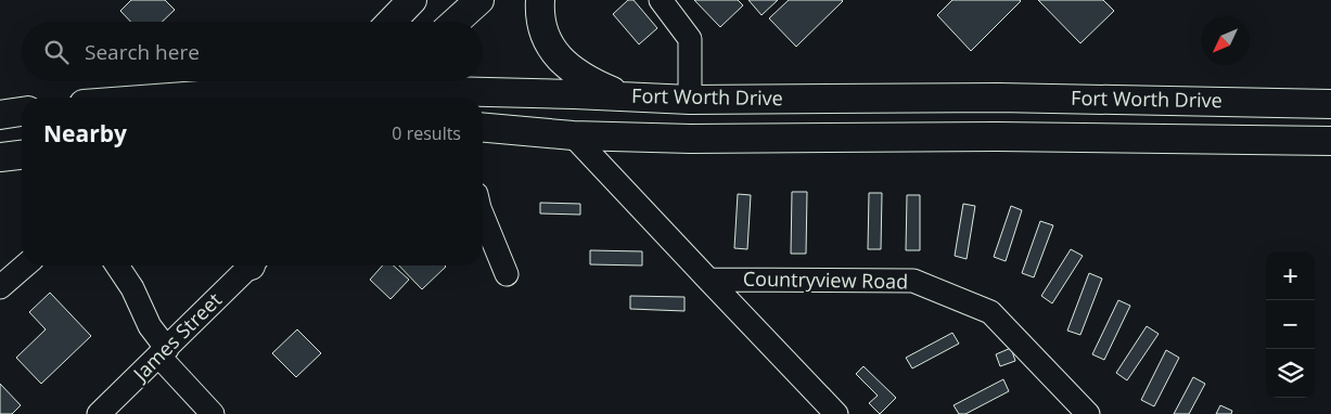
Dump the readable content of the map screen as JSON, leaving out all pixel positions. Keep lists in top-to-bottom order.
{
  "streets": {
    "main road": ["Fort Worth Drive"],
    "street": ["Countryview Road", "James Street"]
  },
  "crossings": [
    ["Fort Worth Drive", "Countryview Road"]
  ],
  "north": "bottom left",
  "page": {
    "search": "Search here",
    "heading": ["Nearby", "0 results"],
    "map_buttons": ["+", "−"]
  }
}
